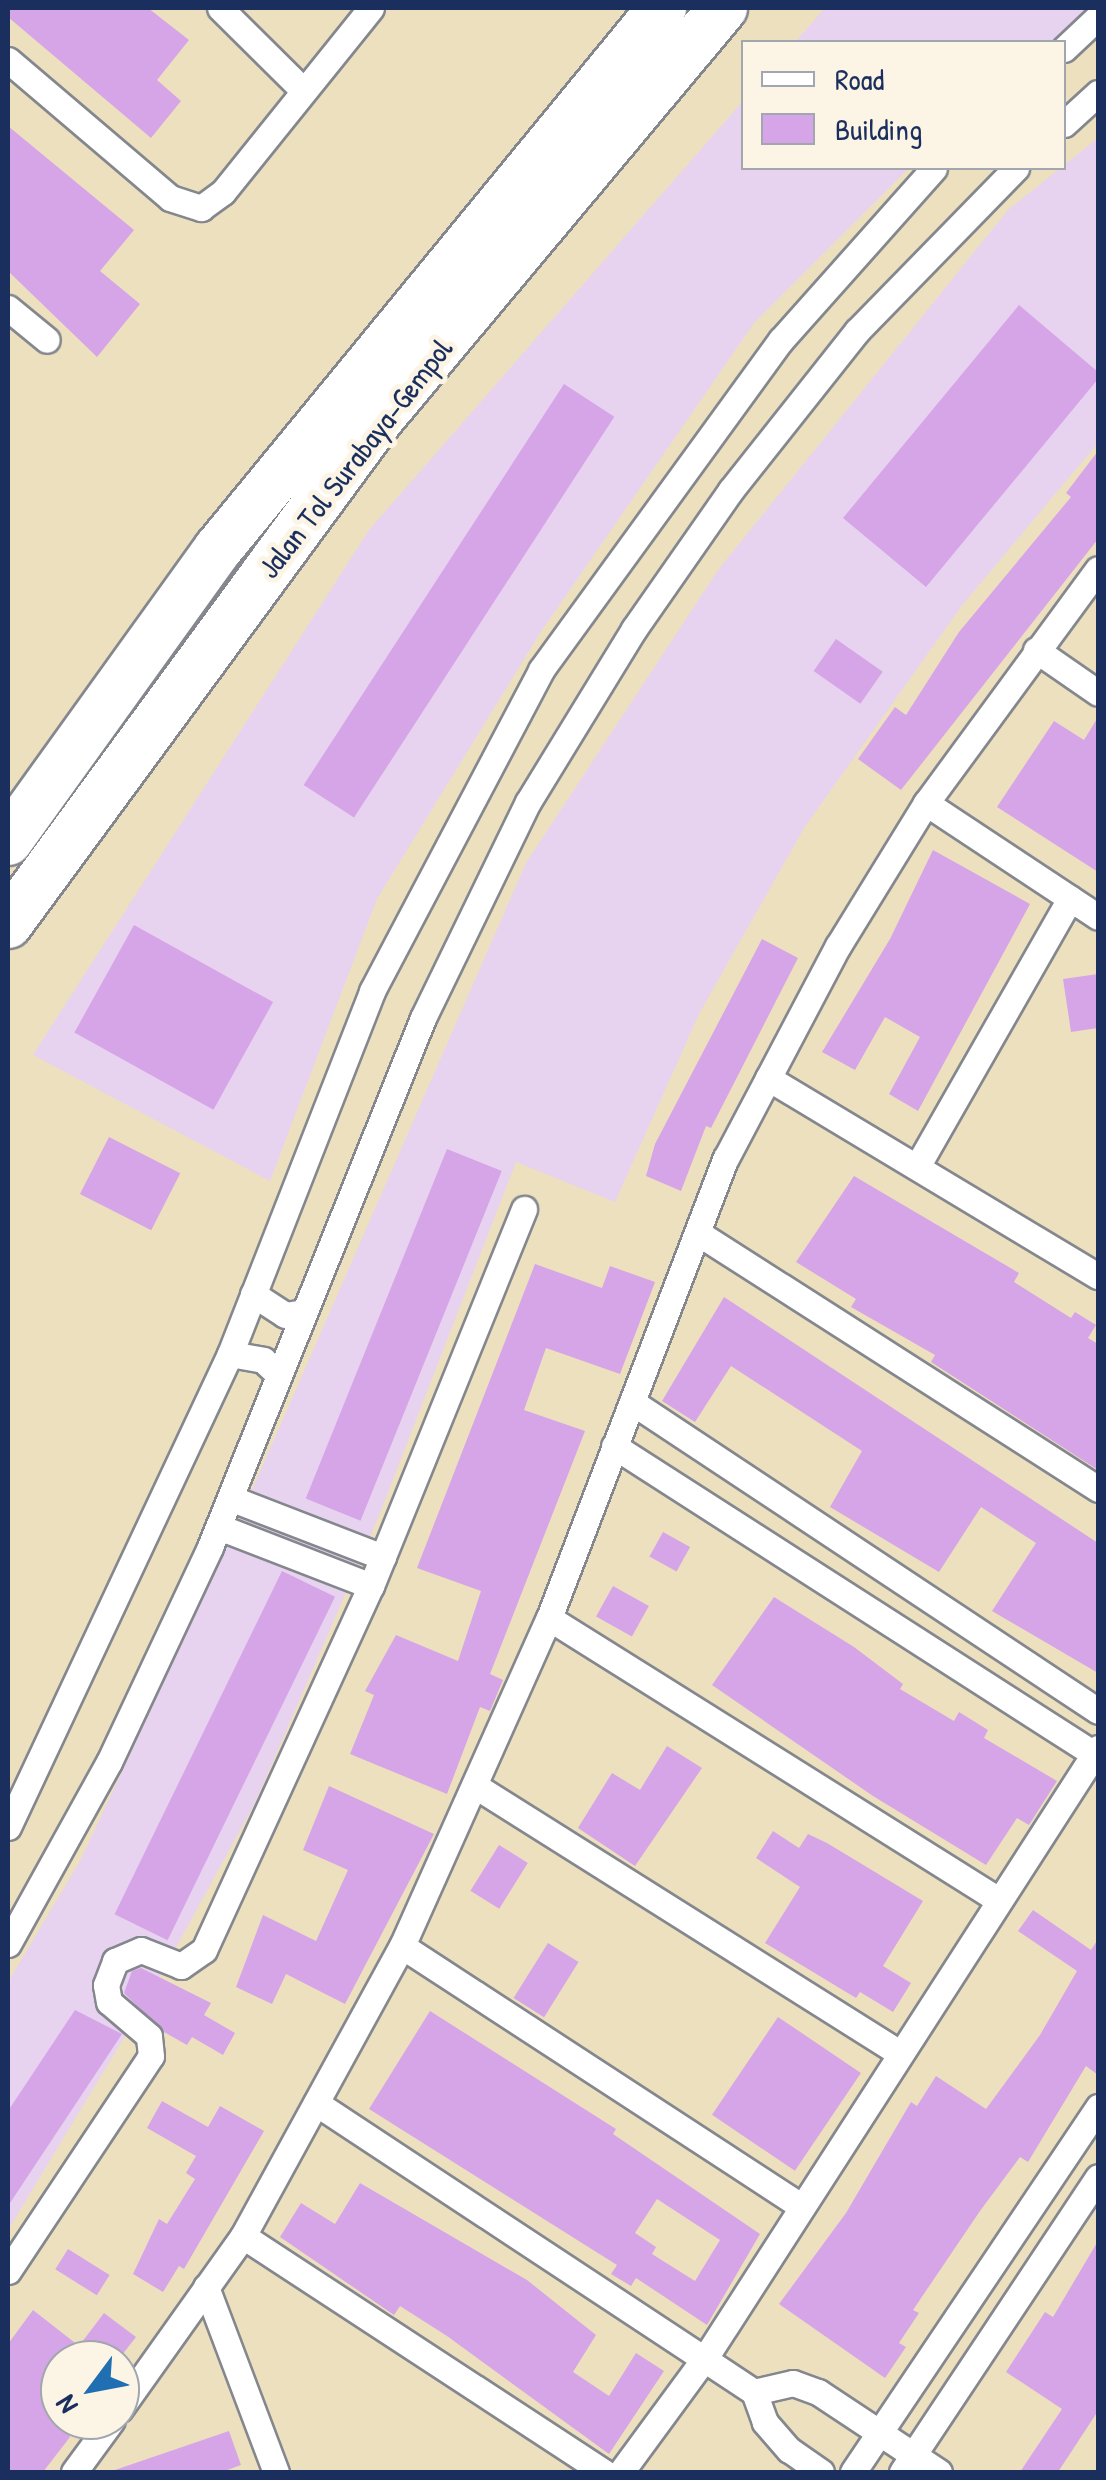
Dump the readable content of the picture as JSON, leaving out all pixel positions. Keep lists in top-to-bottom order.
{
  "streets": {
    "highway": ["Jalan Tol Surabaya–Gempol"]
  },
  "legend": ["Road", "Building"],
  "north": "bottom left"
}
